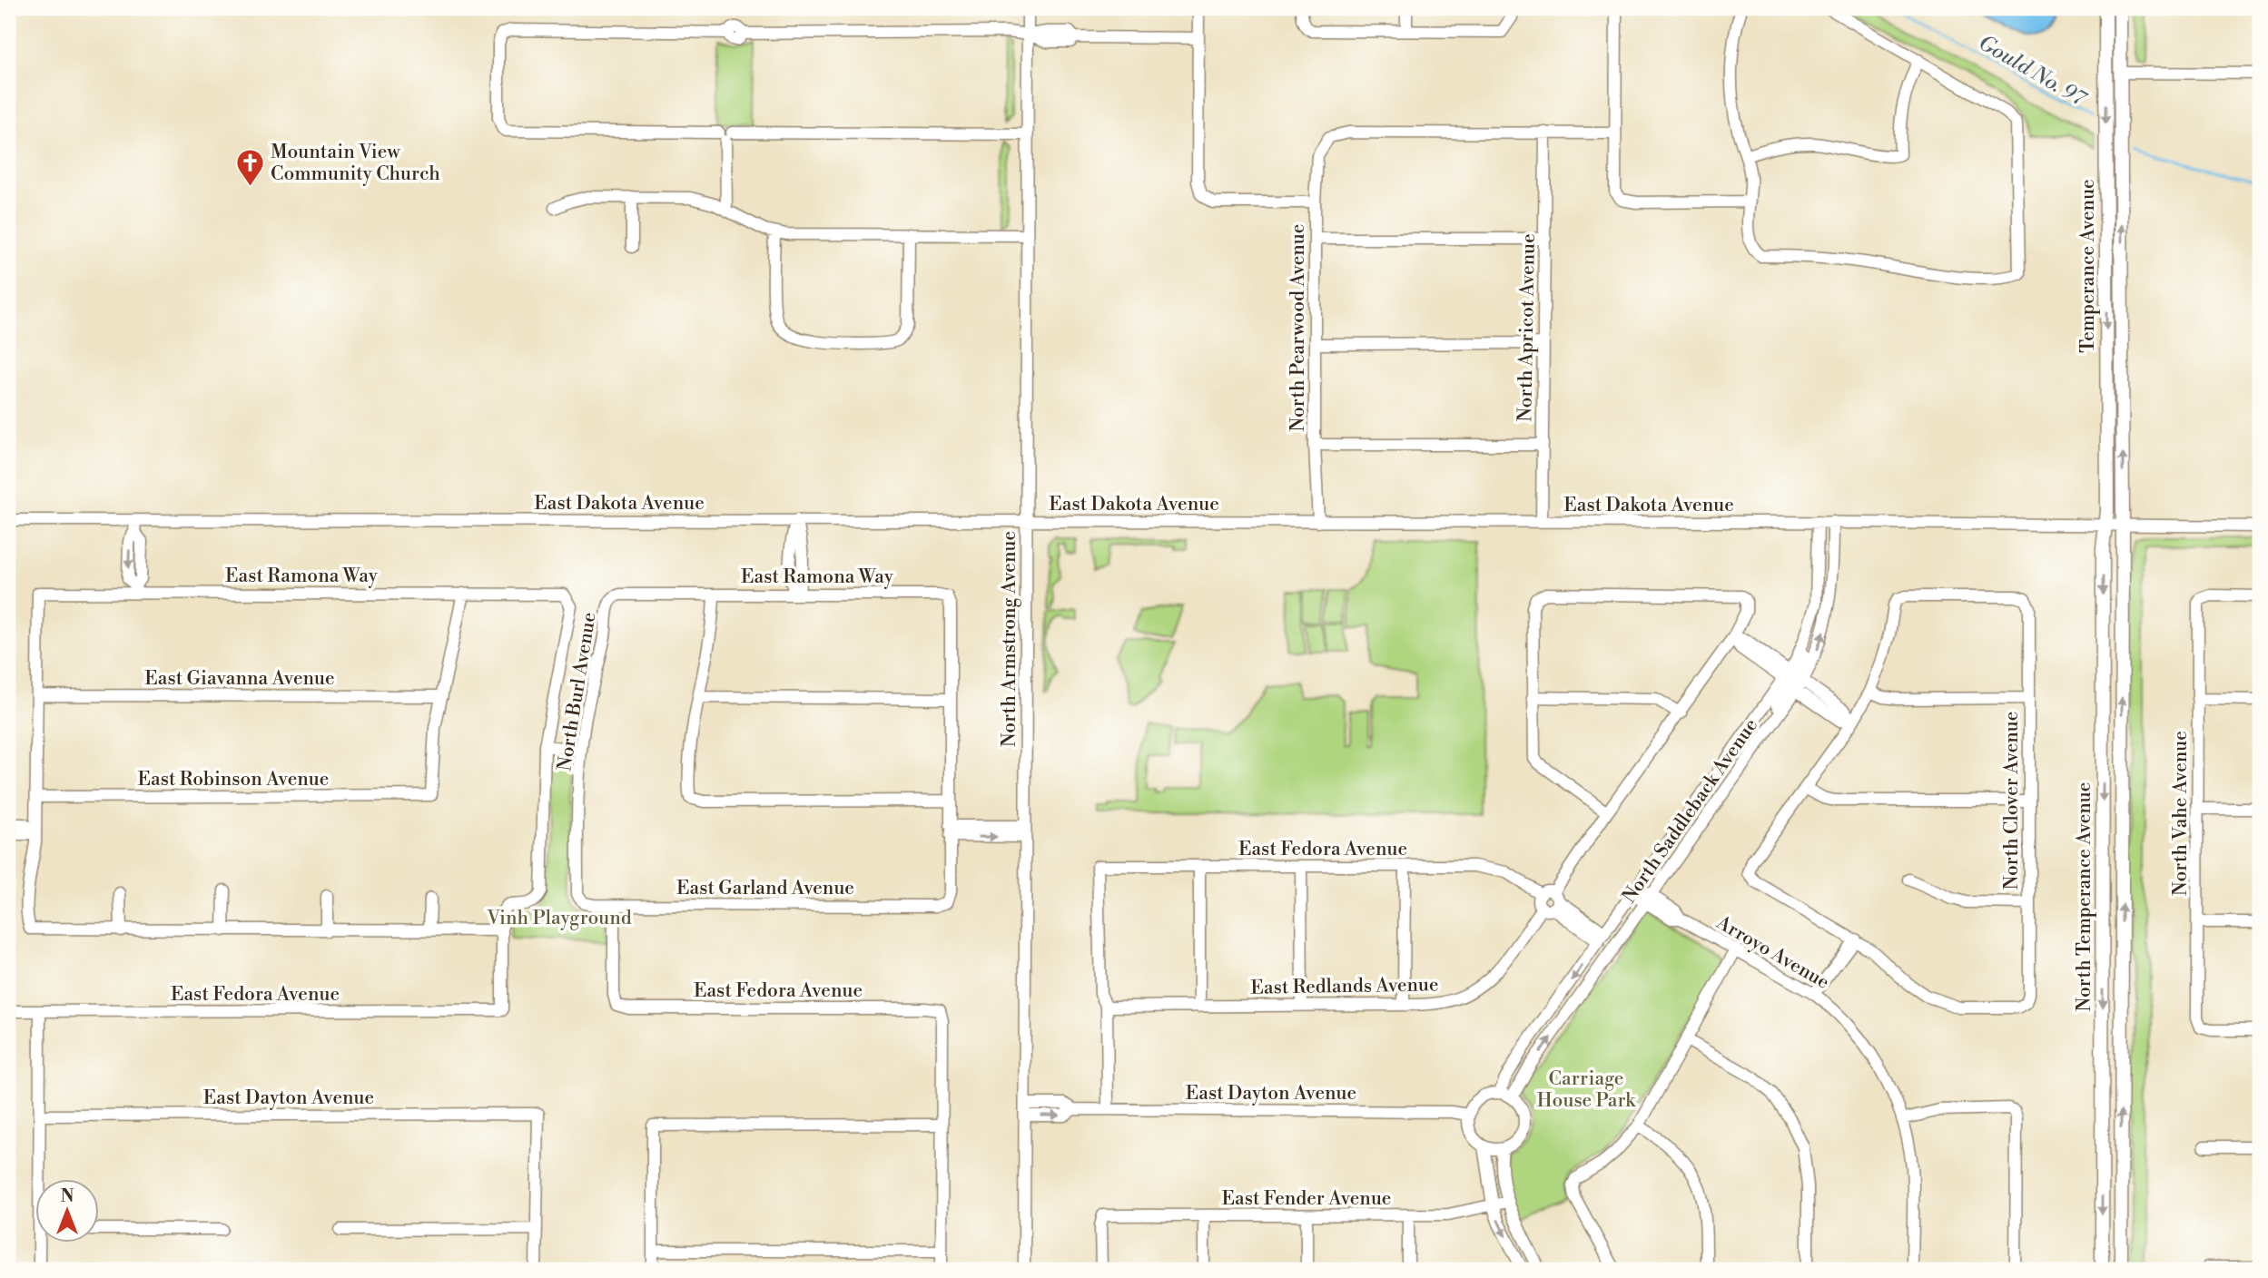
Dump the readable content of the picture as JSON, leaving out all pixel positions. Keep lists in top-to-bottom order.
{
  "streets": {
    "main road": ["Temperance Avenue", "North Temperance Avenue"],
    "street": [
      "North Pearwood Avenue",
      "North Apricot Avenue",
      "East Dakota Avenue",
      "East Ramona Way",
      "North Armstrong Avenue",
      "East Giavanna Avenue",
      "North Burl Avenue",
      "East Robinson Avenue",
      "North Clover Avenue",
      "North Saddleback Avenue",
      "North Vahe Avenue",
      "East Fedora Avenue",
      "East Garland Avenue",
      "Arroyo Avenue",
      "East Redlands Avenue",
      "East Dayton Avenue",
      "East Fender Avenue"
    ]
  },
  "crossings": [
    ["Temperance Avenue", "East Dakota Avenue"],
    ["Temperance Avenue", "North Temperance Avenue"],
    ["North Pearwood Avenue", "North Apricot Avenue"],
    ["North Pearwood Avenue", "East Dakota Avenue"],
    ["North Apricot Avenue", "East Dakota Avenue"],
    ["East Dakota Avenue", "North Armstrong Avenue"],
    ["East Dakota Avenue", "North Saddleback Avenue"],
    ["East Dakota Avenue", "North Temperance Avenue"],
    ["East Ramona Way", "East Giavanna Avenue"],
    ["East Ramona Way", "North Burl Avenue"],
    ["North Armstrong Avenue", "East Dayton Avenue"],
    ["East Giavanna Avenue", "East Robinson Avenue"],
    ["North Burl Avenue", "East Garland Avenue"],
    ["North Saddleback Avenue", "Arroyo Avenue"],
    ["North Saddleback Avenue", "East Dayton Avenue"],
    ["East Fedora Avenue", "East Garland Avenue"],
    ["East Fedora Avenue", "East Redlands Avenue"]
  ],
  "water": ["Gould No. 97"],
  "parks": ["Vinh Playground", "Carriage House Park"],
  "places": {
    "church": ["Mountain View Community Church"]
  },
  "north": "top"
}
